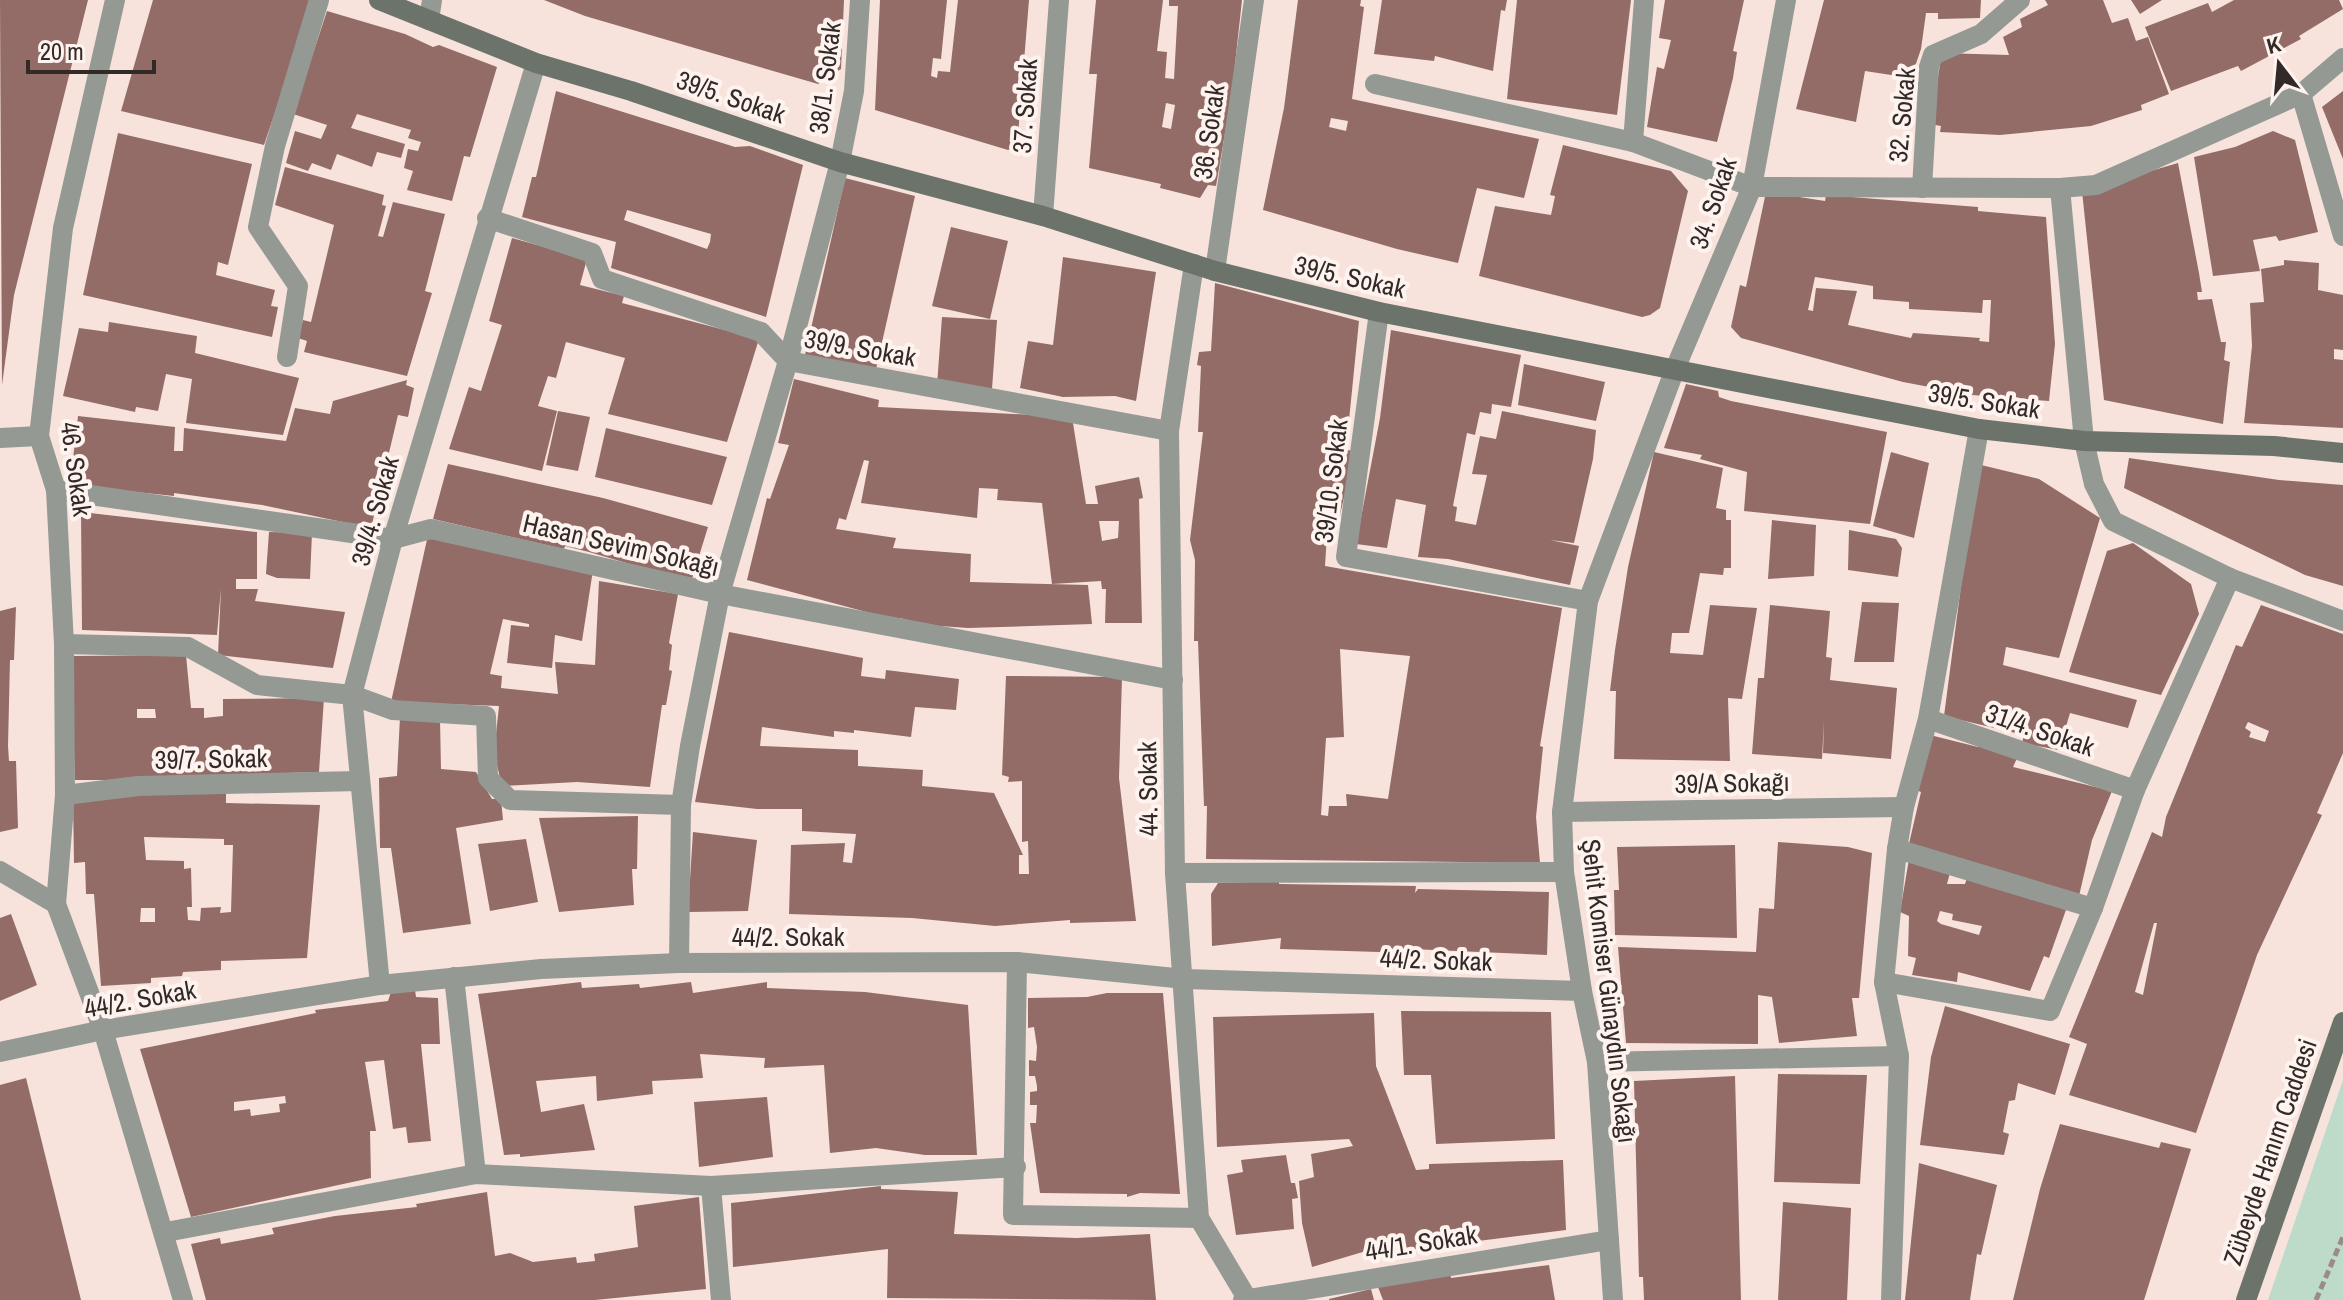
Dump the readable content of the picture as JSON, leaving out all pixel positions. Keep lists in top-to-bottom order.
{
  "streets": {
    "street": [
      "38/1. Sokak",
      "39/5. Sokak",
      "37. Sokak",
      "32. Sokak",
      "36. Sokak",
      "34. Sokak",
      "39/9. Sokak",
      "46. Sokak",
      "39/10. Sokak",
      "39/4. Sokak",
      "Hasan Sevim Sokağı",
      "31/4. Sokak",
      "39/7. Sokak",
      "39/A Sokağı",
      "44. Sokak",
      "44/2. Sokak",
      "Şehit Komiser Günaydın Sokağı",
      "Zübeyde Hanım Caddesi",
      "44/1. Sokak"
    ]
  },
  "crossings": [
    ["38/1. Sokak", "39/5. Sokak"],
    ["38/1. Sokak", "39/9. Sokak"],
    ["38/1. Sokak", "Hasan Sevim Sokağı"],
    ["38/1. Sokak", "44/2. Sokak"],
    ["39/5. Sokak", "37. Sokak"],
    ["39/5. Sokak", "36. Sokak"],
    ["39/5. Sokak", "34. Sokak"],
    ["39/5. Sokak", "39/10. Sokak"],
    ["39/5. Sokak", "39/4. Sokak"],
    ["39/5. Sokak", "44. Sokak"],
    ["39/5. Sokak", "Şehit Komiser Günaydın Sokağı"],
    ["34. Sokak", "Şehit Komiser Günaydın Sokağı"],
    ["39/9. Sokak", "39/4. Sokak"],
    ["39/9. Sokak", "44. Sokak"],
    ["46. Sokak", "Hasan Sevim Sokağı"],
    ["46. Sokak", "39/7. Sokak"],
    ["39/10. Sokak", "Şehit Komiser Günaydın Sokağı"],
    ["39/4. Sokak", "Hasan Sevim Sokağı"],
    ["39/4. Sokak", "39/7. Sokak"],
    ["39/4. Sokak", "44/2. Sokak"],
    ["Hasan Sevim Sokağı", "44. Sokak"],
    ["39/A Sokağı", "Şehit Komiser Günaydın Sokağı"],
    ["44. Sokak", "44/2. Sokak"],
    ["44. Sokak", "44/1. Sokak"],
    ["44/2. Sokak", "Şehit Komiser Günaydın Sokağı"],
    ["Şehit Komiser Günaydın Sokağı", "44/1. Sokak"]
  ],
  "scale_bar": "20 m",
  "north": "top"
}
